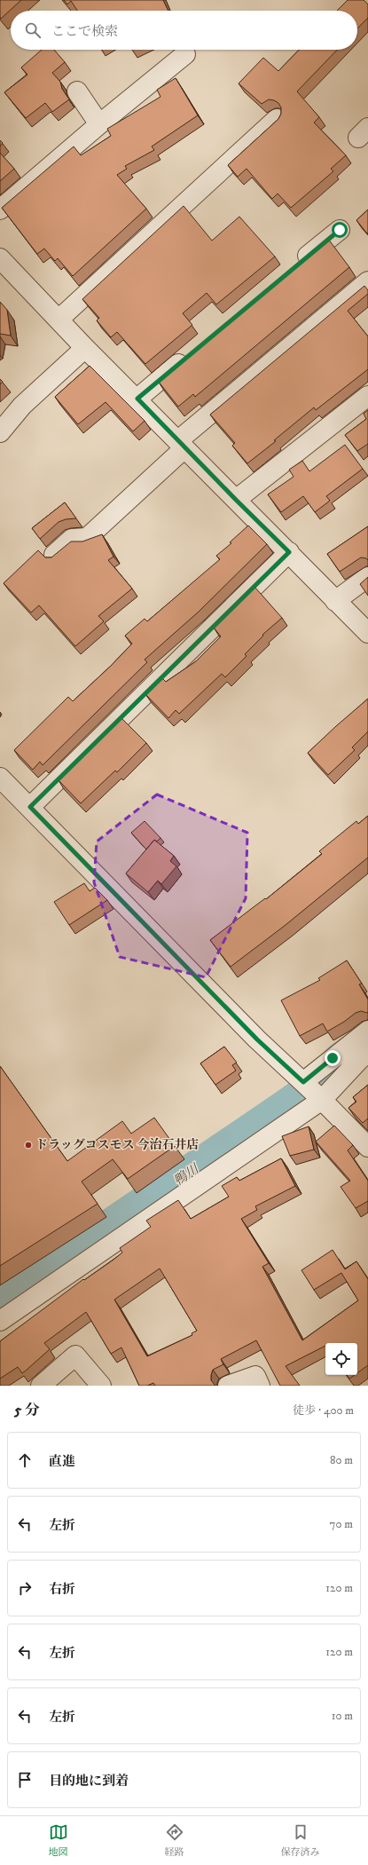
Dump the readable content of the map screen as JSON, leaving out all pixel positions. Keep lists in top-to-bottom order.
{
  "water": ["鴨川"],
  "places": ["ドラッグコスモス 今治石井店"],
  "page": {
    "search": "ここで検索",
    "heading": ["5 分", "徒歩 · 400 m"],
    "list": [
      ["直進", "80 m"],
      ["左折", "70 m"],
      ["右折", "120 m"],
      ["左折", "120 m"],
      ["左折", "10 m"],
      "目的地に到着"
    ],
    "nav": ["地図", "経路", "保存済み"]
  }
}
